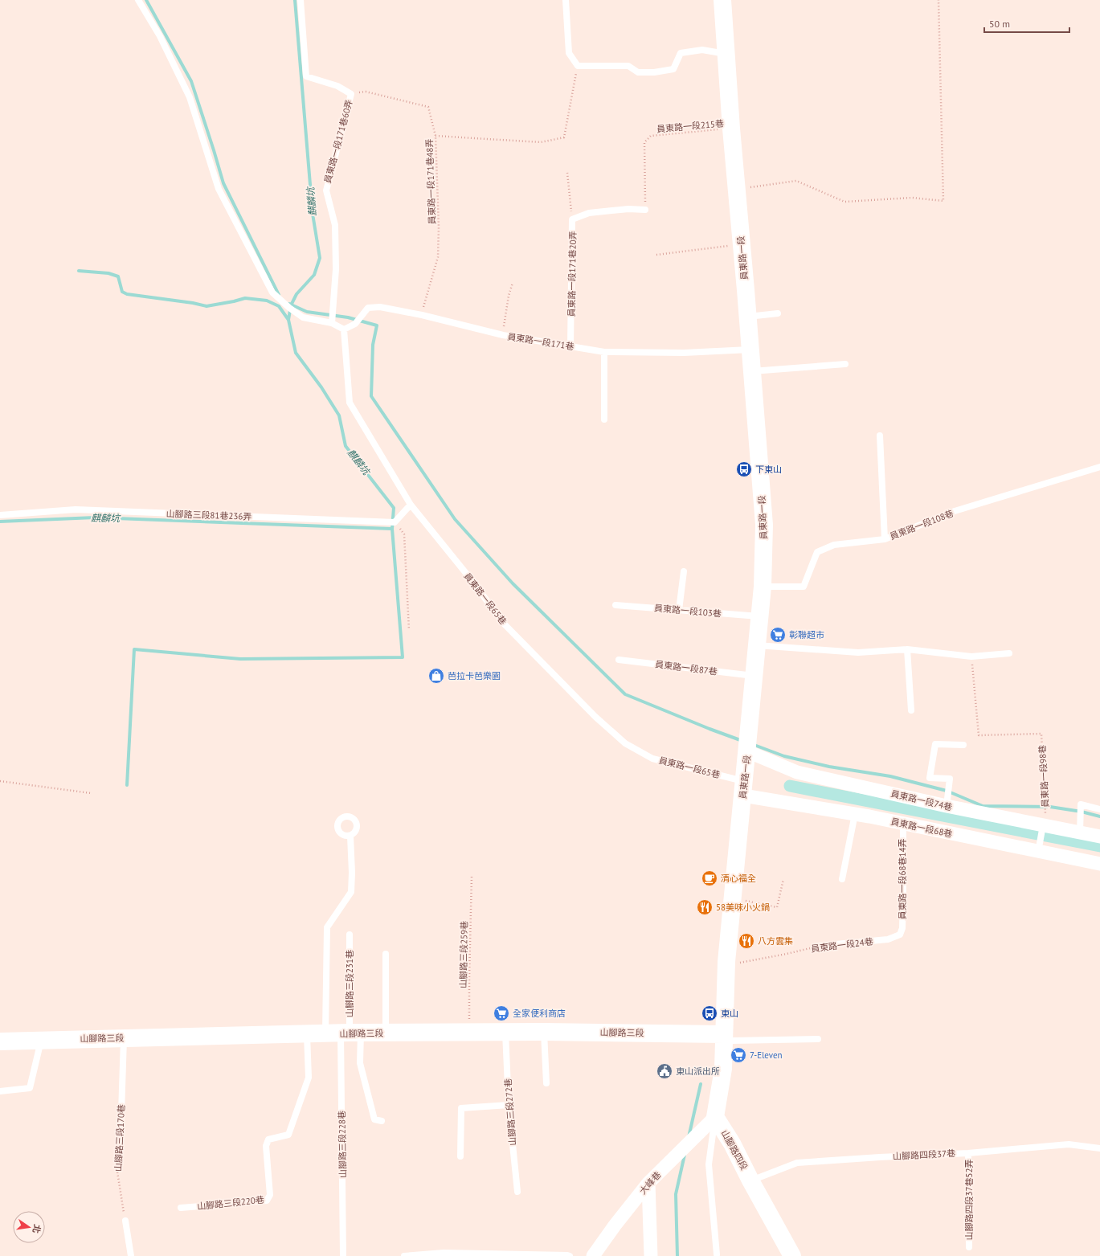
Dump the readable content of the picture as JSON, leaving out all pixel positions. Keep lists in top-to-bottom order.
{
  "streets": {
    "main road": ["員東路一段", "山腳路三段", "山腳路四段"],
    "street": ["員東路一段74巷", "員東路一段68巷", "大峰巷"],
    "lane": [
      "員東路一段171巷60弄",
      "員東路一段171巷20弄",
      "員東路一段171巷",
      "山腳路三段81巷236弄",
      "員東路一段108巷",
      "員東路一段65巷",
      "員東路一段103巷",
      "員東路一段87巷",
      "員東路一段68巷14弄",
      "員東路一段24巷",
      "山腳路三段231巷",
      "山腳路三段272巷",
      "山腳路三段170巷",
      "山腳路三段228巷",
      "山腳路四段37巷",
      "山腳路四段37巷52弄",
      "山腳路三段220巷"
    ],
    "path": [
      "員東路一段215巷",
      "員東路一段171巷48弄",
      "員東路一段98巷",
      "山腳路三段259巷"
    ]
  },
  "crossings": [
    ["員東路一段215巷", "員東路一段"],
    ["員東路一段215巷", "員東路一段171巷20弄"],
    ["員東路一段171巷60弄", "員東路一段171巷48弄"],
    ["員東路一段171巷48弄", "員東路一段171巷"],
    ["員東路一段", "員東路一段171巷"],
    ["員東路一段", "員東路一段108巷"],
    ["員東路一段", "員東路一段65巷"],
    ["員東路一段", "員東路一段103巷"],
    ["員東路一段", "員東路一段87巷"],
    ["員東路一段", "員東路一段74巷"],
    ["員東路一段", "員東路一段68巷"],
    ["員東路一段", "員東路一段24巷"],
    ["員東路一段", "山腳路三段"],
    ["員東路一段171巷20弄", "員東路一段171巷"],
    ["員東路一段171巷", "員東路一段65巷"],
    ["員東路一段65巷", "員東路一段68巷"],
    ["員東路一段98巷", "員東路一段74巷"],
    ["員東路一段68巷", "員東路一段68巷14弄"],
    ["員東路一段68巷14弄", "員東路一段24巷"],
    ["山腳路三段259巷", "山腳路三段"],
    ["山腳路三段231巷", "山腳路三段"],
    ["山腳路三段231巷", "山腳路三段228巷"],
    ["山腳路三段", "山腳路三段272巷"],
    ["山腳路三段", "山腳路三段170巷"],
    ["山腳路三段", "山腳路三段228巷"],
    ["山腳路三段", "山腳路三段220巷"],
    ["山腳路四段", "山腳路四段37巷"],
    ["山腳路四段", "大峰巷"],
    ["山腳路四段37巷", "山腳路四段37巷52弄"]
  ],
  "water": ["麒麟坑"],
  "places": {
    "bus stop": ["下東山", "東山"],
    "supermarket": ["彰聯超市", "全家便利商店", "7-Eleven"],
    "shop": ["芭拉卡芭樂園"],
    "cafe": ["清心福全"],
    "restaurant": ["58美味小火鍋", "八方雲集"],
    "public building": ["東山派出所"]
  },
  "scale_bar": "50 m",
  "north": "right"
}
